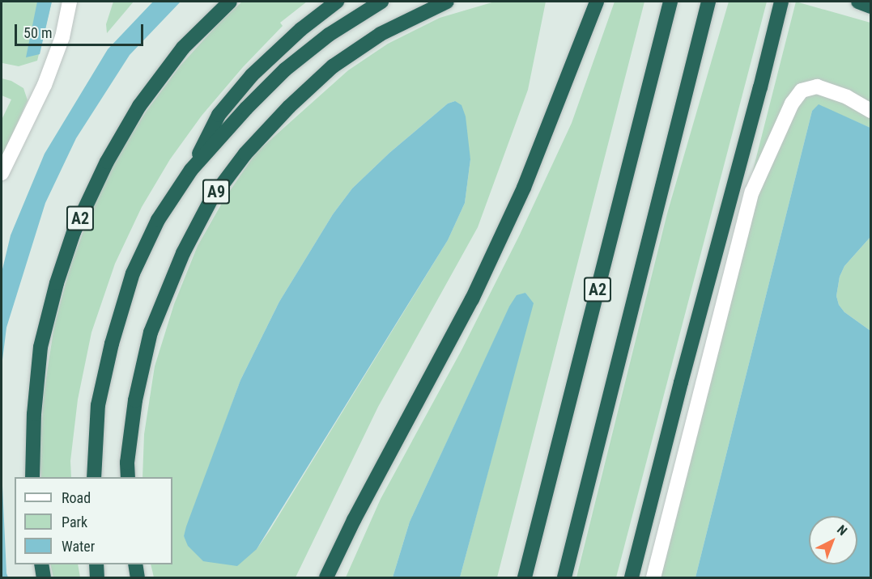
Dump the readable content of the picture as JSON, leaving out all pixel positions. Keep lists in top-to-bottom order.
{
  "streets": {
    "highway": ["A9", "A2"]
  },
  "legend": ["Road", "Park", "Water"],
  "scale_bar": "50 m",
  "north": "top right"
}
